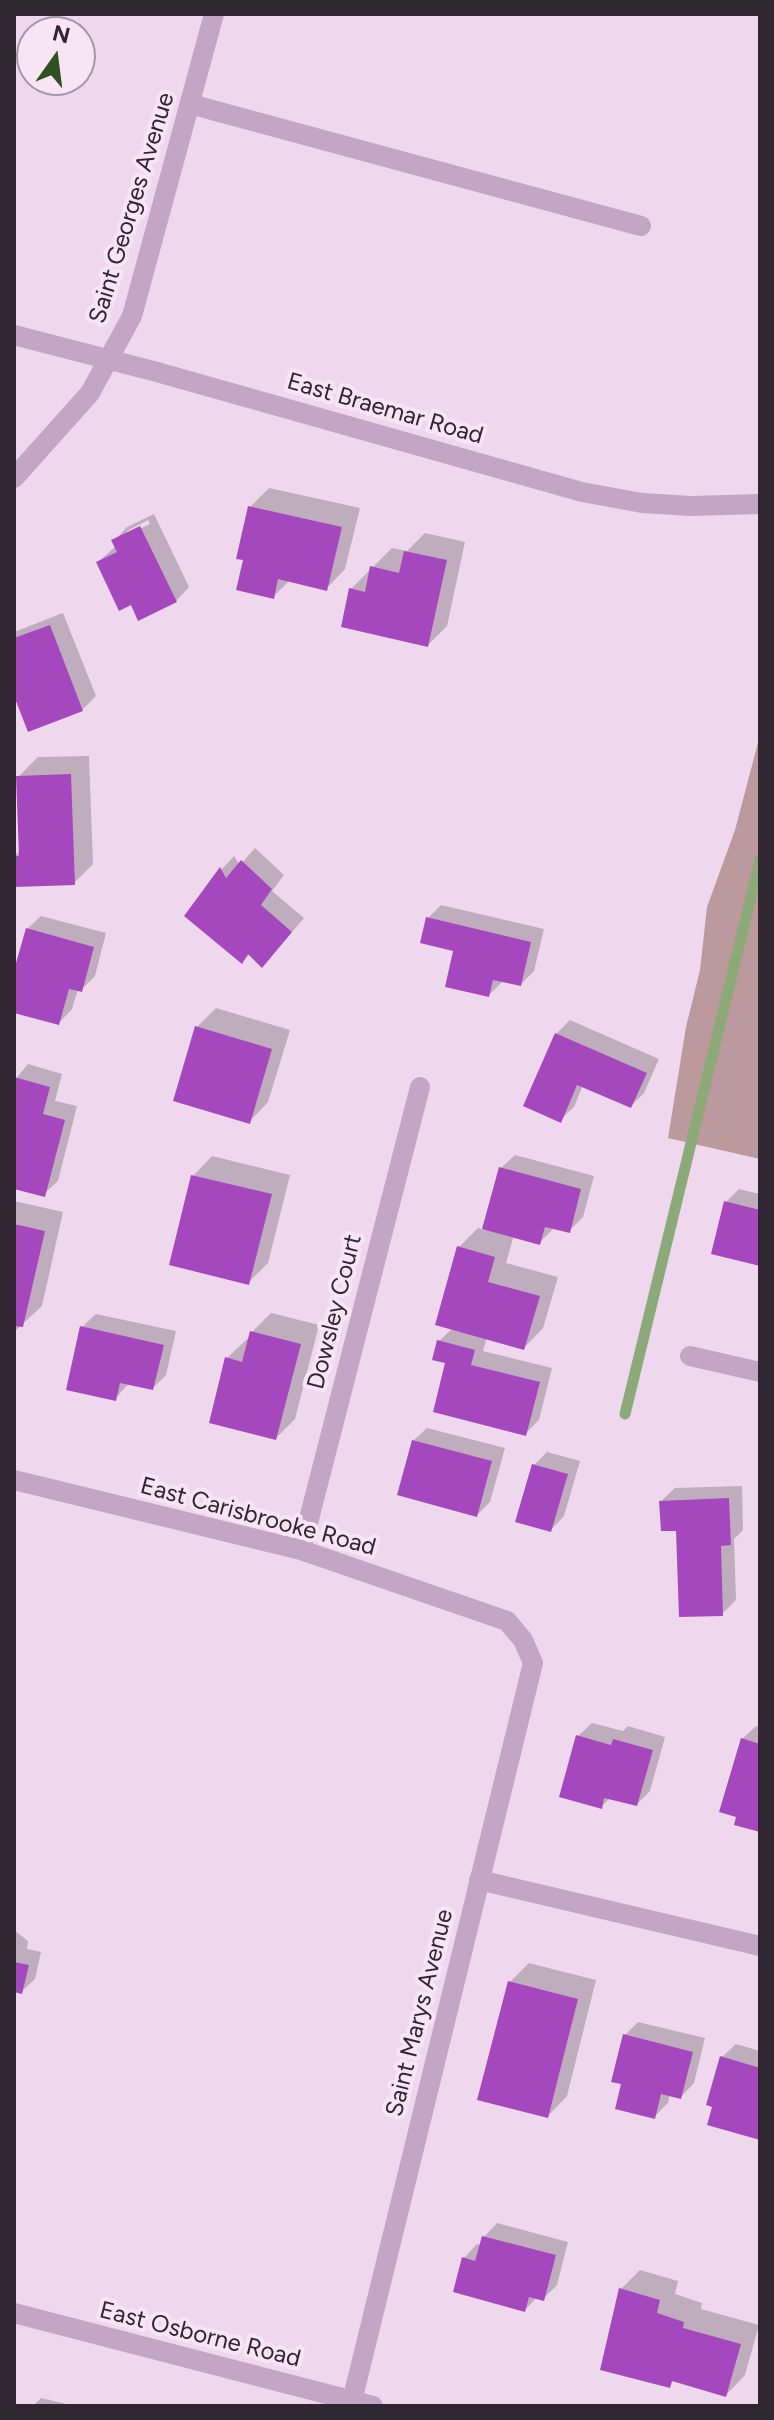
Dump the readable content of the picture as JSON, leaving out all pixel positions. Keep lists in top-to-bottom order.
{
  "streets": {
    "street": [
      "Saint Georges Avenue",
      "East Braemar Road",
      "Dowsley Court",
      "East Carisbrooke Road",
      "Saint Marys Avenue",
      "East Osborne Road"
    ]
  },
  "crossings": [
    ["Saint Georges Avenue", "East Braemar Road"],
    ["Dowsley Court", "East Carisbrooke Road"],
    ["East Carisbrooke Road", "Saint Marys Avenue"],
    ["Saint Marys Avenue", "East Osborne Road"]
  ],
  "north": "top"
}
